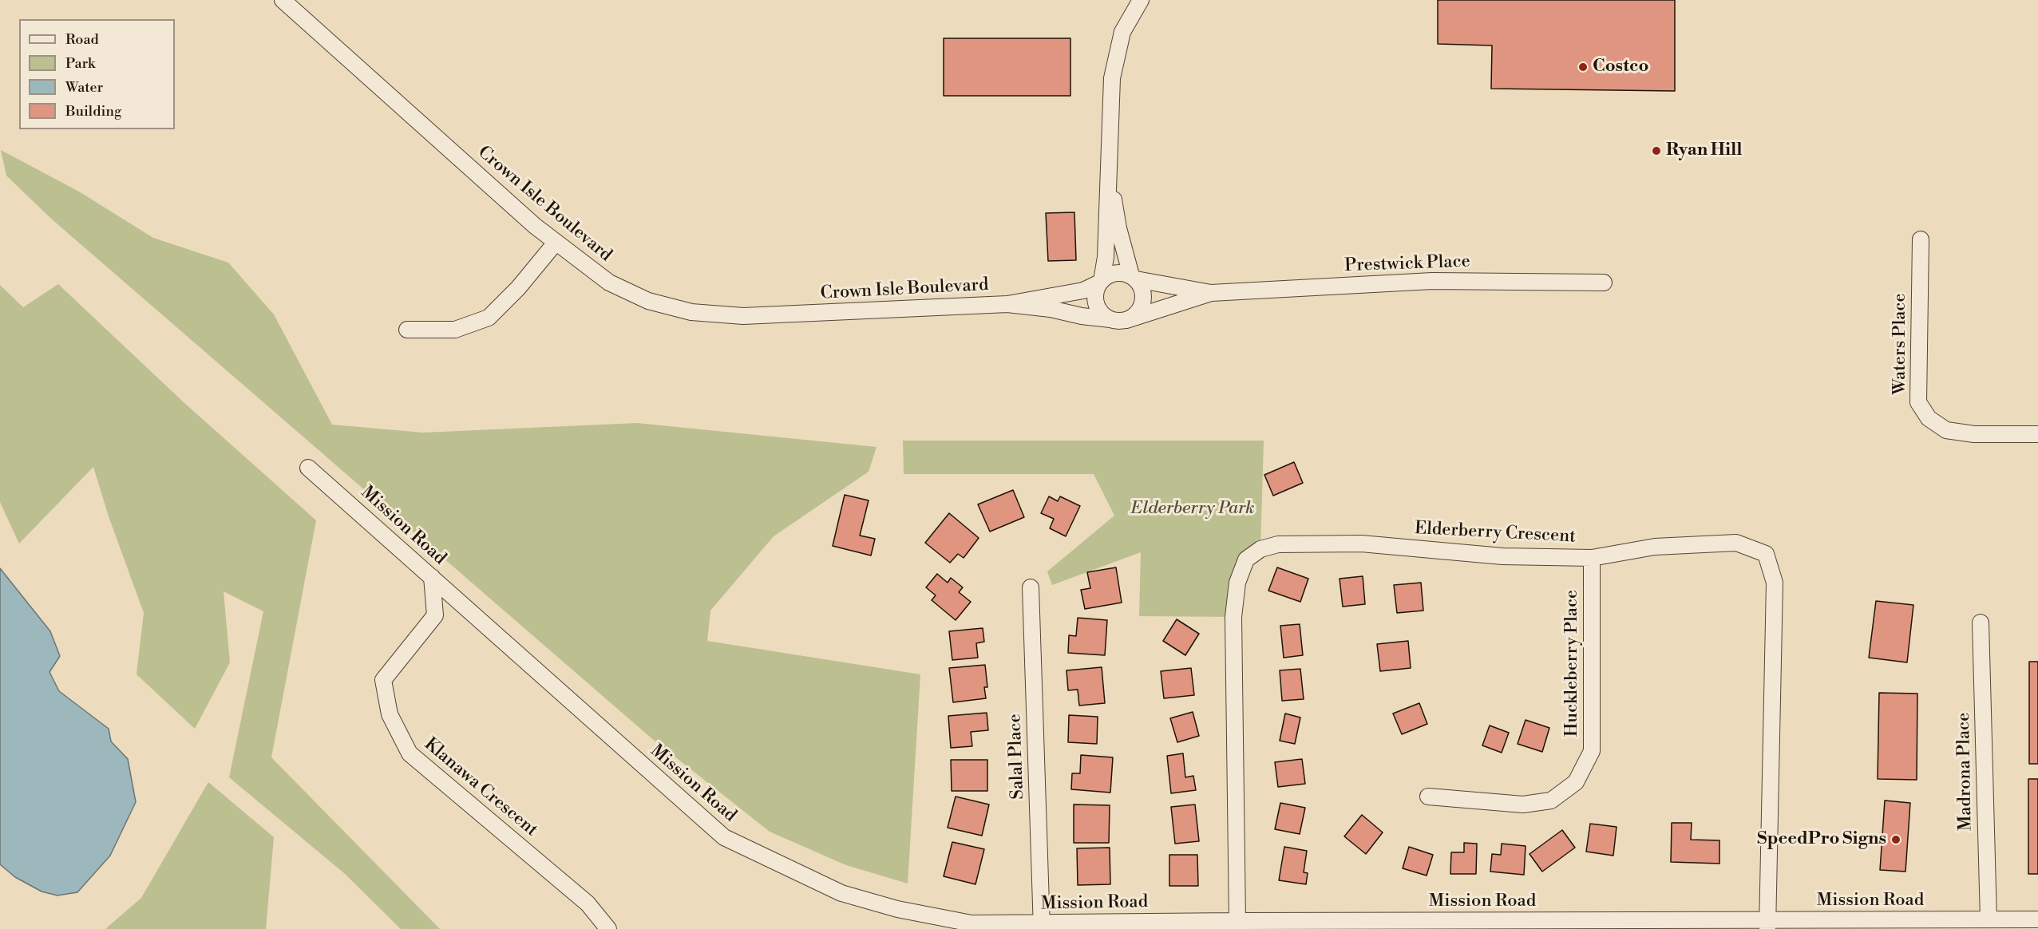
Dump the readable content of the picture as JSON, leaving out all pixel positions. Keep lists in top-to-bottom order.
{
  "streets": {
    "street": [
      "Crown Isle Boulevard",
      "Prestwick Place",
      "Waters Place",
      "Mission Road",
      "Elderberry Crescent",
      "Huckleberry Place",
      "Salal Place",
      "Madrona Place",
      "Klanawa Crescent"
    ]
  },
  "crossings": [
    ["Crown Isle Boulevard", "Prestwick Place"],
    ["Mission Road", "Elderberry Crescent"],
    ["Mission Road", "Salal Place"],
    ["Mission Road", "Madrona Place"],
    ["Mission Road", "Klanawa Crescent"],
    ["Elderberry Crescent", "Huckleberry Place"]
  ],
  "parks": ["Elderberry Park"],
  "places": ["Costco", "Ryan Hill", "SpeedPro Signs"],
  "legend": [
    "Road",
    "Park",
    "Water",
    "Building"
  ]
}
